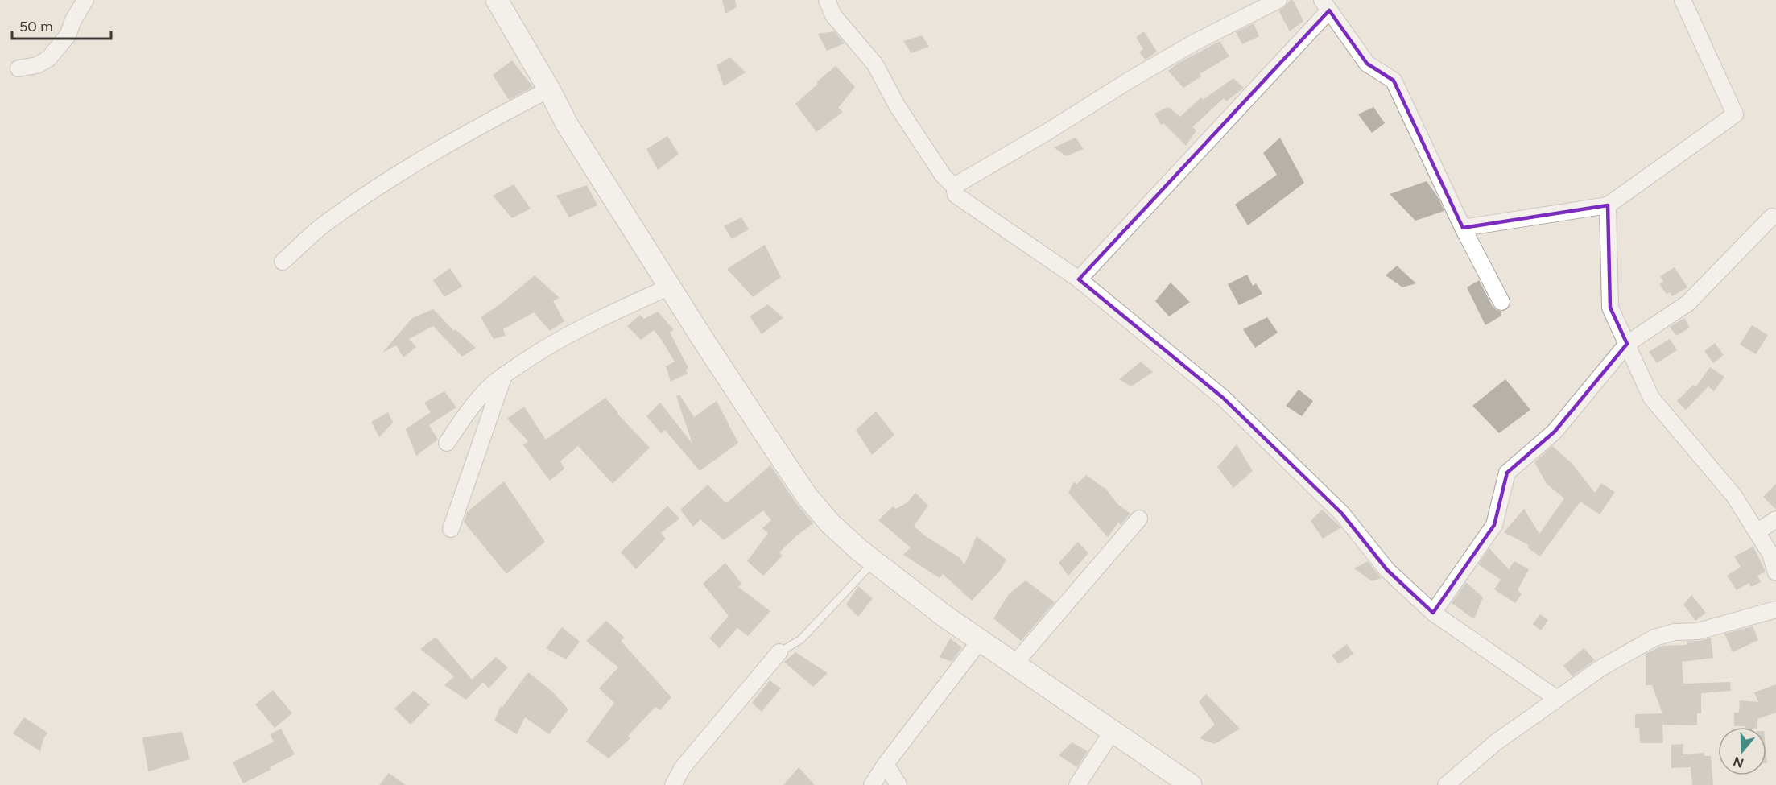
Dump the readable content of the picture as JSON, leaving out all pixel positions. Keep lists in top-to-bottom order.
{
  "scale_bar": "50 m",
  "north": "bottom"
}
